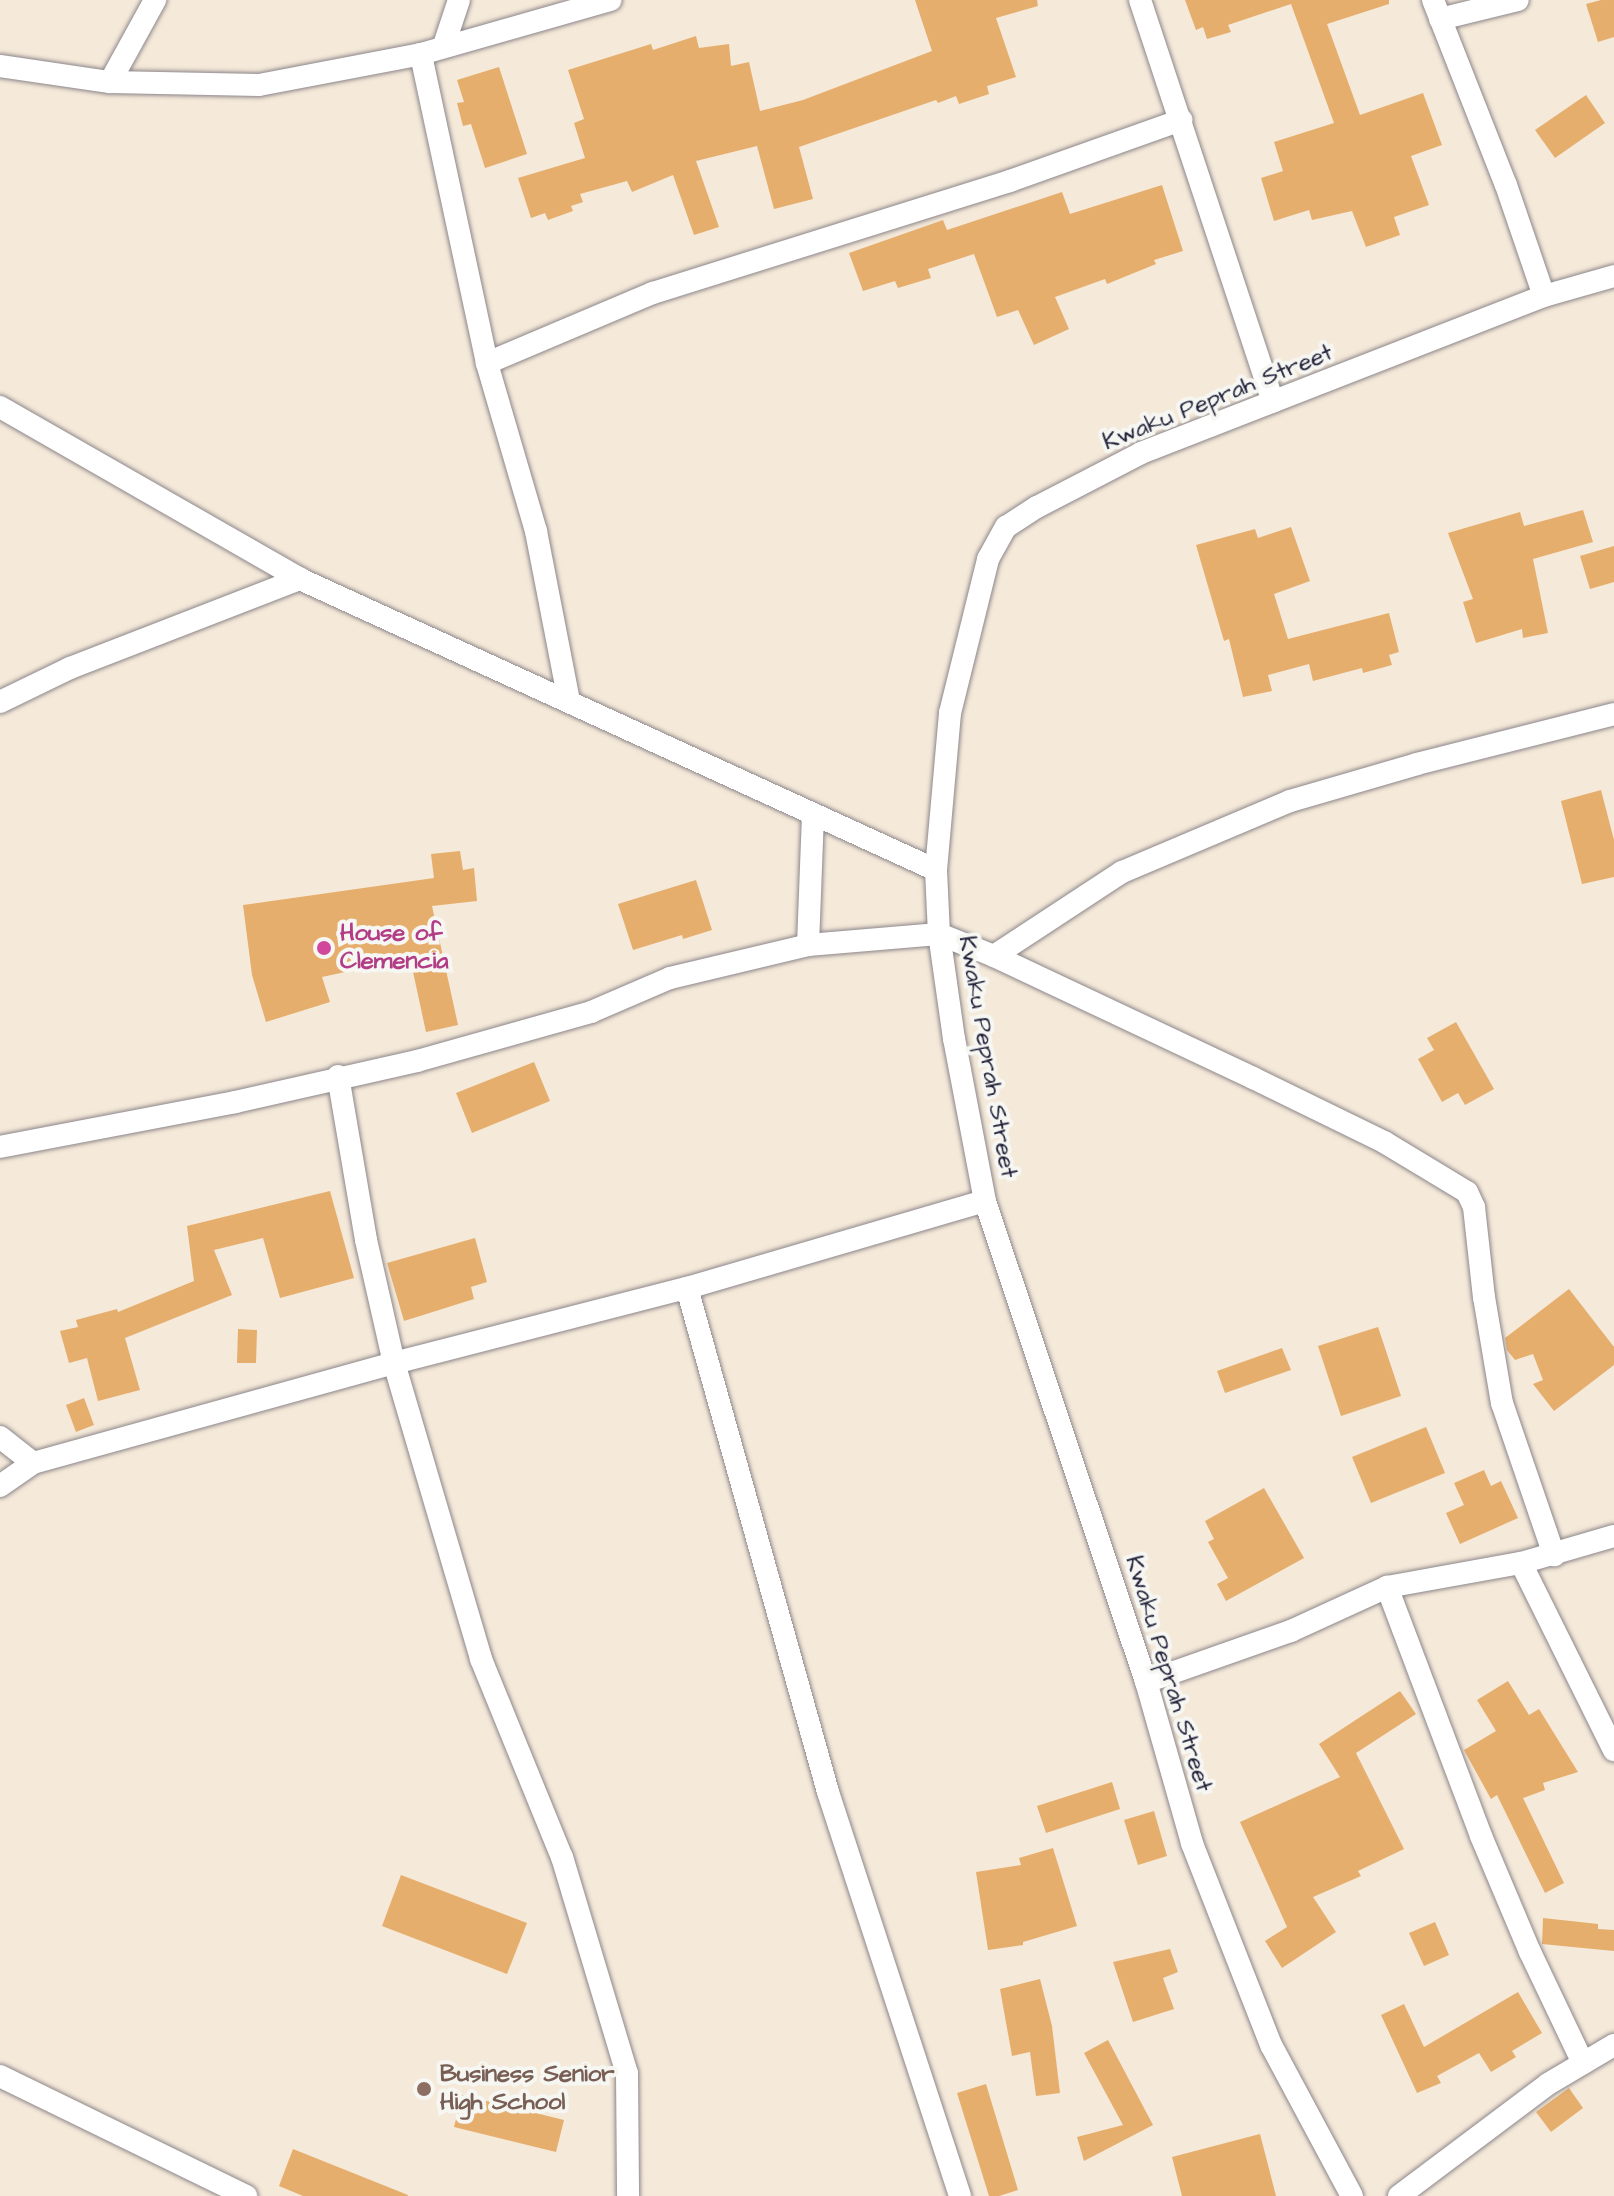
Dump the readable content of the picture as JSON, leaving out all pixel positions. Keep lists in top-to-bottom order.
{
  "streets": {
    "street": ["Kwaku Peprah Street"]
  },
  "places": ["House of Clemencia", "Business Senior High School"]
}
